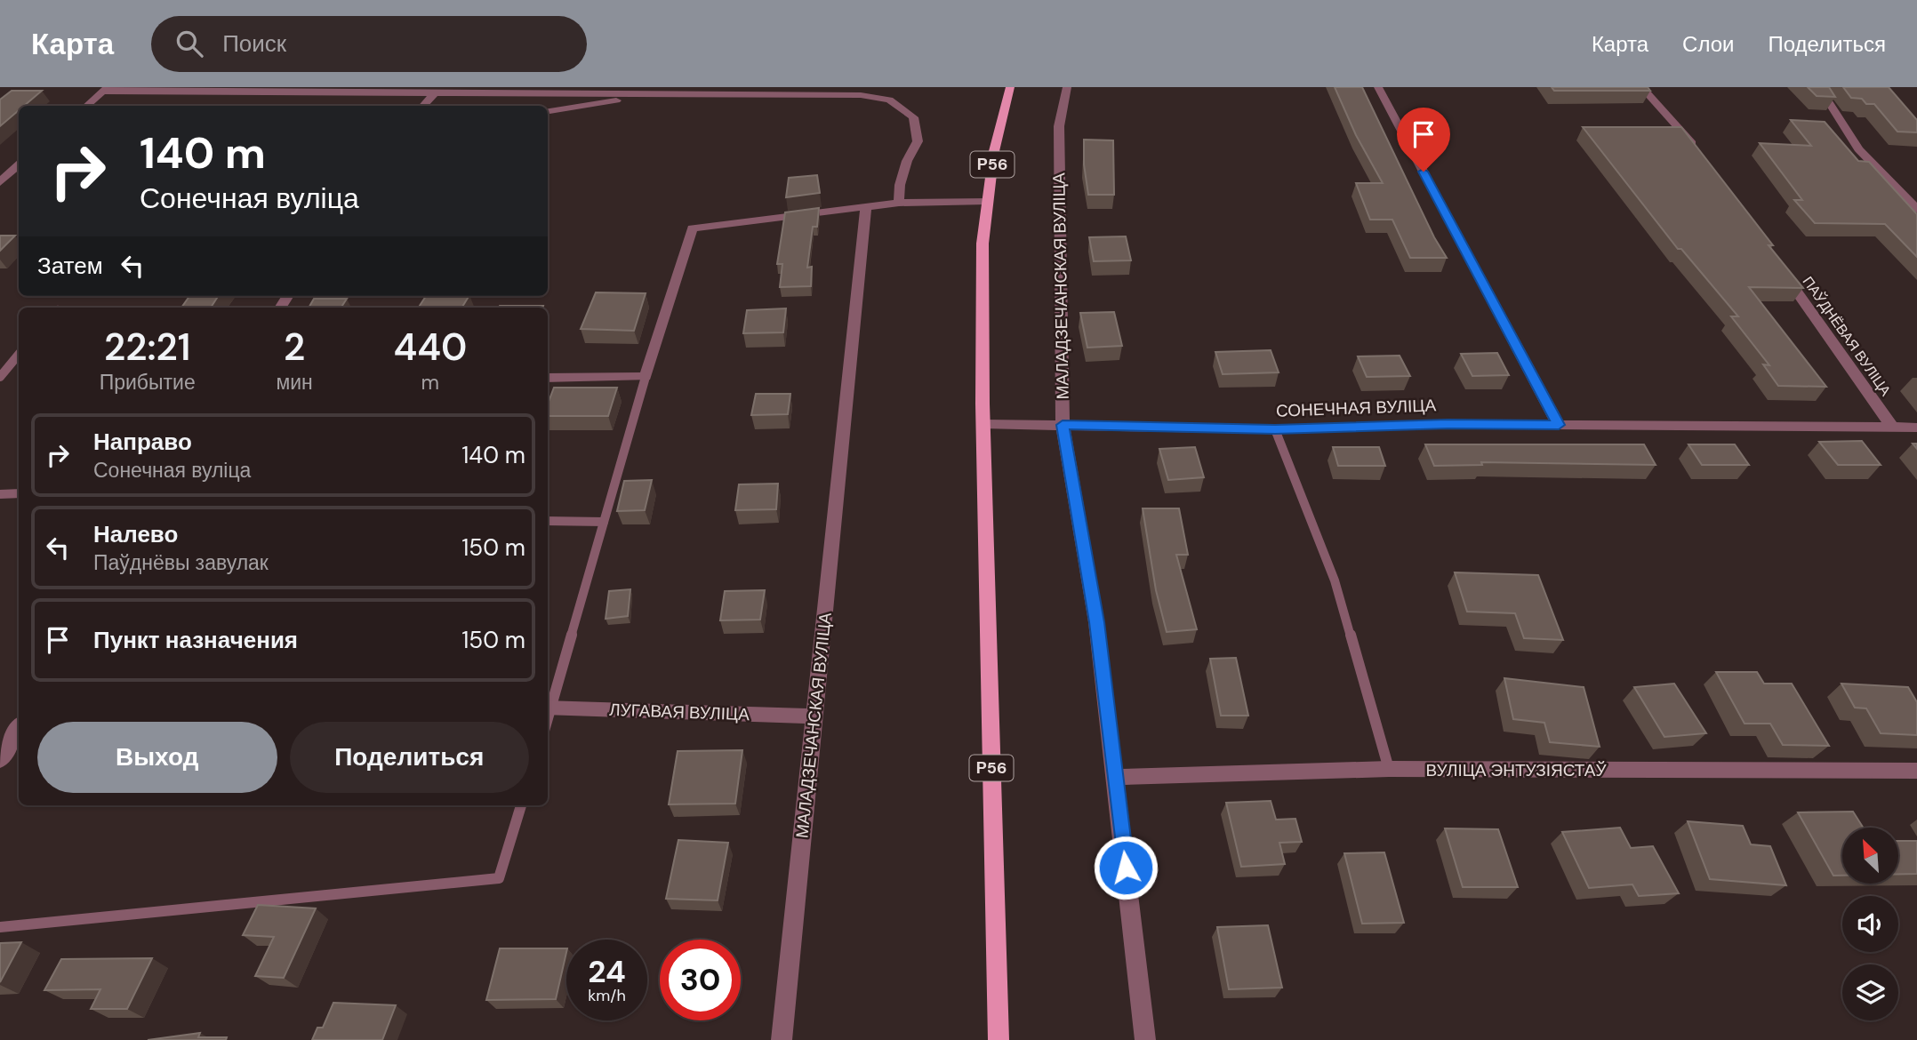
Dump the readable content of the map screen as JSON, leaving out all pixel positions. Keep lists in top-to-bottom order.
{
  "streets": {
    "main road": ["Р56"],
    "street": [
      "МАЛАДЗЕЧАНСКАЯ ВУЛІЦА",
      "ПАЎДНЁВАЯ ВУЛІЦА",
      "СОНЕЧНАЯ ВУЛІЦА",
      "ЛУГАВАЯ ВУЛІЦА",
      "ВУЛІЦА ЭНТУЗІЯСТАЎ"
    ]
  },
  "crossings": [
    ["Р56", "СОНЕЧНАЯ ВУЛІЦА"],
    ["МАЛАДЗЕЧАНСКАЯ ВУЛІЦА", "СОНЕЧНАЯ ВУЛІЦА"],
    ["МАЛАДЗЕЧАНСКАЯ ВУЛІЦА", "ЛУГАВАЯ ВУЛІЦА"],
    ["МАЛАДЗЕЧАНСКАЯ ВУЛІЦА", "ВУЛІЦА ЭНТУЗІЯСТАЎ"],
    ["ПАЎДНЁВАЯ ВУЛІЦА", "СОНЕЧНАЯ ВУЛІЦА"]
  ],
  "north": "top left",
  "page": {
    "header": "Карта",
    "search": "Поиск",
    "nav": ["Карта", "Слои", "Поделиться"],
    "turn": ["140 m", "Сонечная вуліца"],
    "then": "Затем",
    "eta": [
      "22:21",
      "Прибытие",
      "2",
      "мин",
      "440",
      "m"
    ],
    "list": [
      {
        "name": "Направо",
        "note": "Сонечная вуліца",
        "value": "140 m"
      },
      {
        "name": "Налево",
        "note": "Паўднёвы завулак",
        "value": "150 m"
      },
      {
        "name": "Пункт назначения",
        "value": "150 m"
      }
    ],
    "buttons": ["Выход", "Поделиться"],
    "speed": "24 km/h",
    "limit": "30"
  }
}
